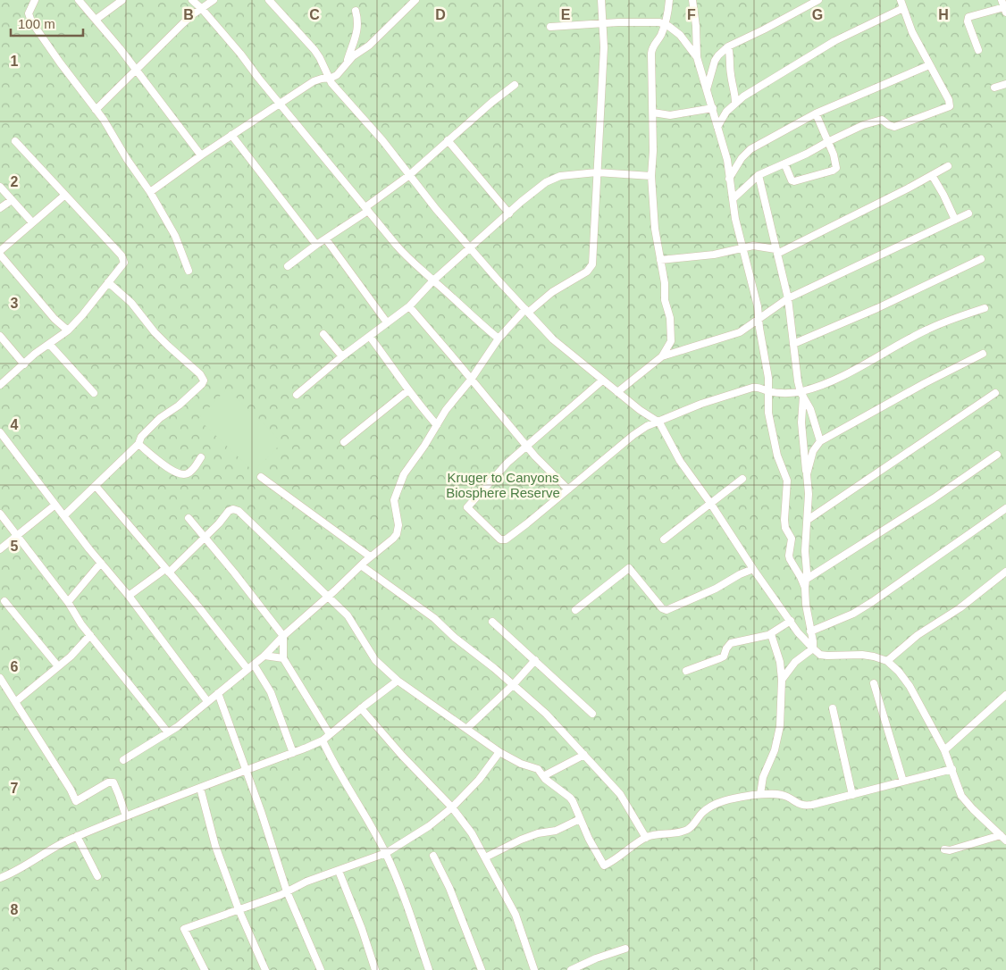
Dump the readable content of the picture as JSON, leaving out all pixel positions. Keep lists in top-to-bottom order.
{
  "parks": ["Kruger to Canyons Biosphere Reserve"],
  "scale_bar": "100 m",
  "grid": {
    "columns": [
      "B",
      "C",
      "D",
      "E",
      "F",
      "G",
      "H"
    ],
    "rows": [
      "1",
      "2",
      "3",
      "4",
      "5",
      "6",
      "7",
      "8"
    ]
  }
}
